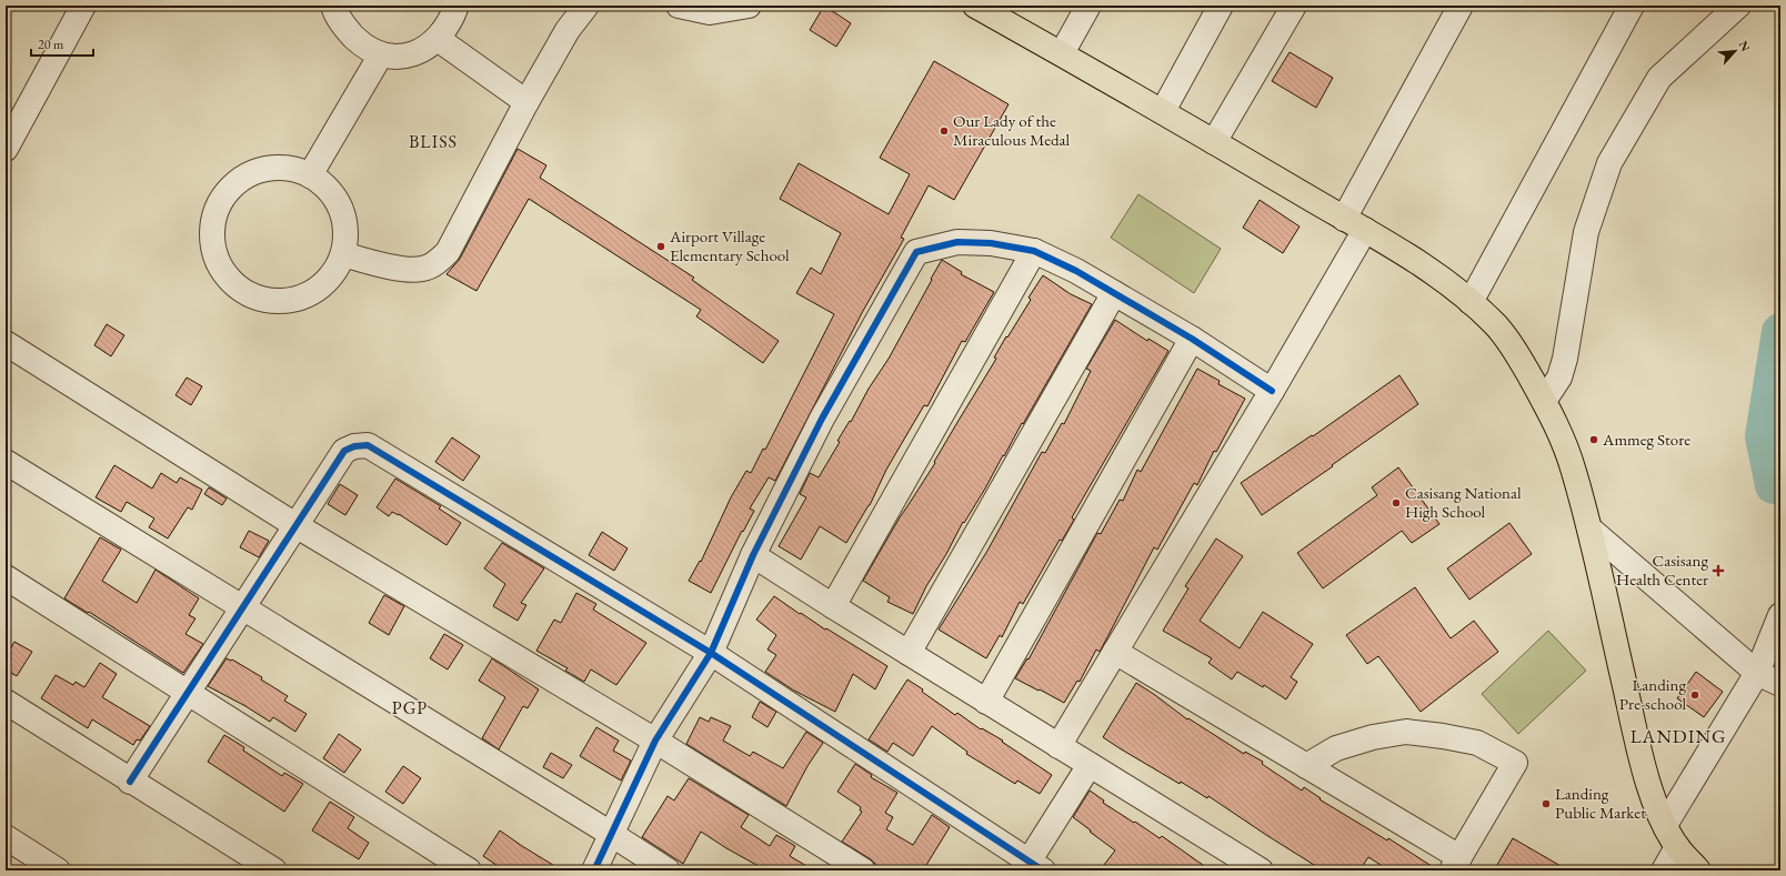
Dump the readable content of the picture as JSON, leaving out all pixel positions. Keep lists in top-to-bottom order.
{
  "districts": ["BLISS", "PGP", "LANDING"],
  "places": {
    "other": [
      "Our Lady of the Miraculous Medal",
      "Airport Village Elementary School",
      "Ammeg Store",
      "Casisang National High School",
      "Landing Pre-school",
      "Landing Public Market"
    ],
    "health": ["Casisang Health Center"]
  },
  "scale_bar": "20 m",
  "north": "top right"
}
